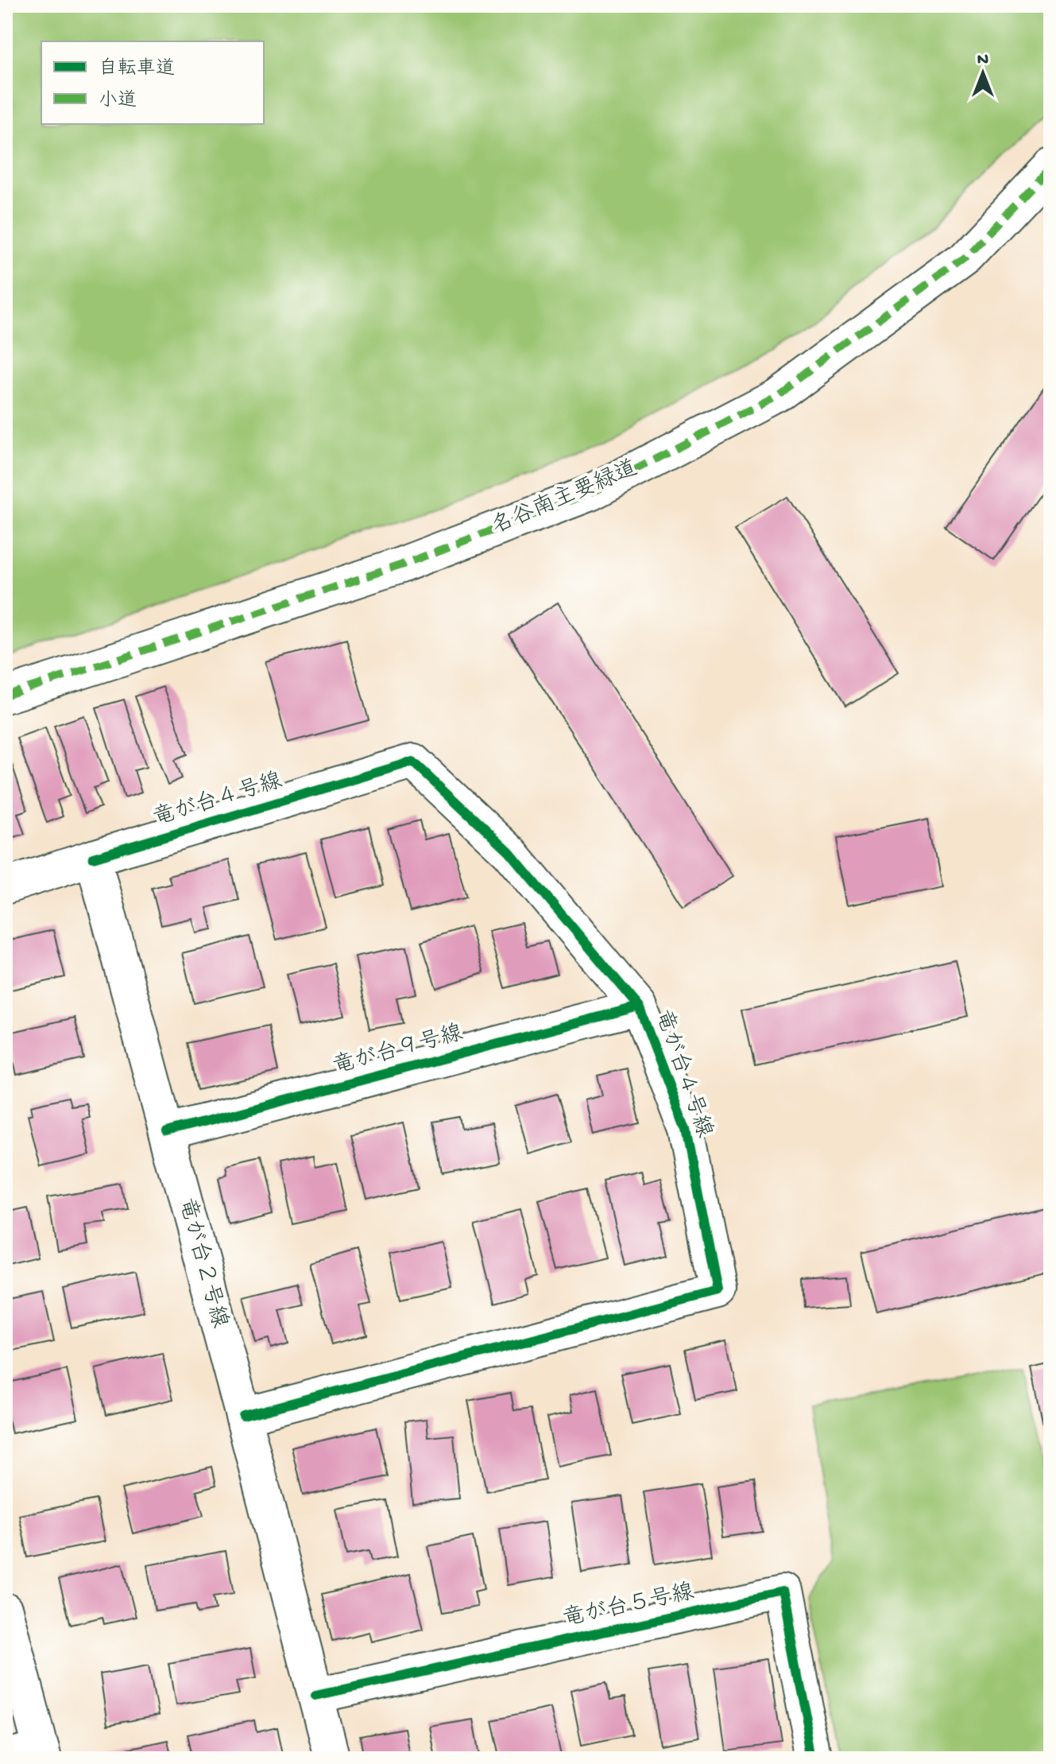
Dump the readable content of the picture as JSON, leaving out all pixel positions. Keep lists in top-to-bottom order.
{
  "streets": {
    "street": [
      "名谷南主要緑道",
      "竜が台４号線",
      "竜が台９号線",
      "竜が台２号線",
      "竜が台５号線"
    ]
  },
  "crossings": [
    ["竜が台４号線", "竜が台９号線"],
    ["竜が台４号線", "竜が台２号線"],
    ["竜が台９号線", "竜が台２号線"],
    ["竜が台２号線", "竜が台５号線"]
  ],
  "legend": ["自転車道", "小道"],
  "north": "top"
}
